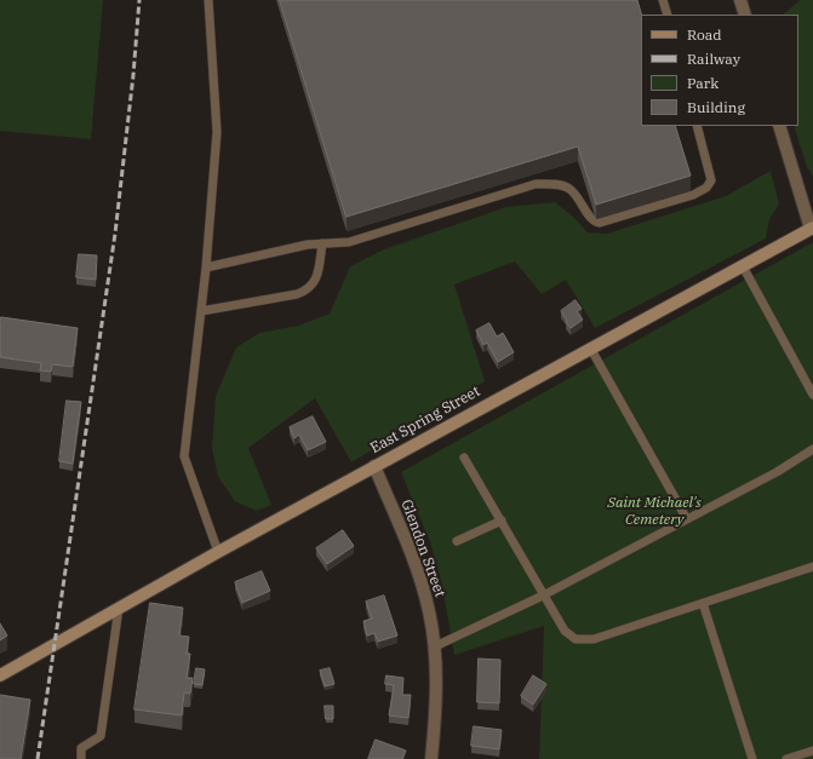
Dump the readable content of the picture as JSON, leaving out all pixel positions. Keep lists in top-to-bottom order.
{
  "streets": {
    "main road": ["East Spring Street"],
    "street": ["Glendon Street"]
  },
  "crossings": [
    ["East Spring Street", "Glendon Street"]
  ],
  "parks": ["Saint Michael's Cemetery"],
  "legend": [
    "Road",
    "Railway",
    "Park",
    "Building"
  ]
}
